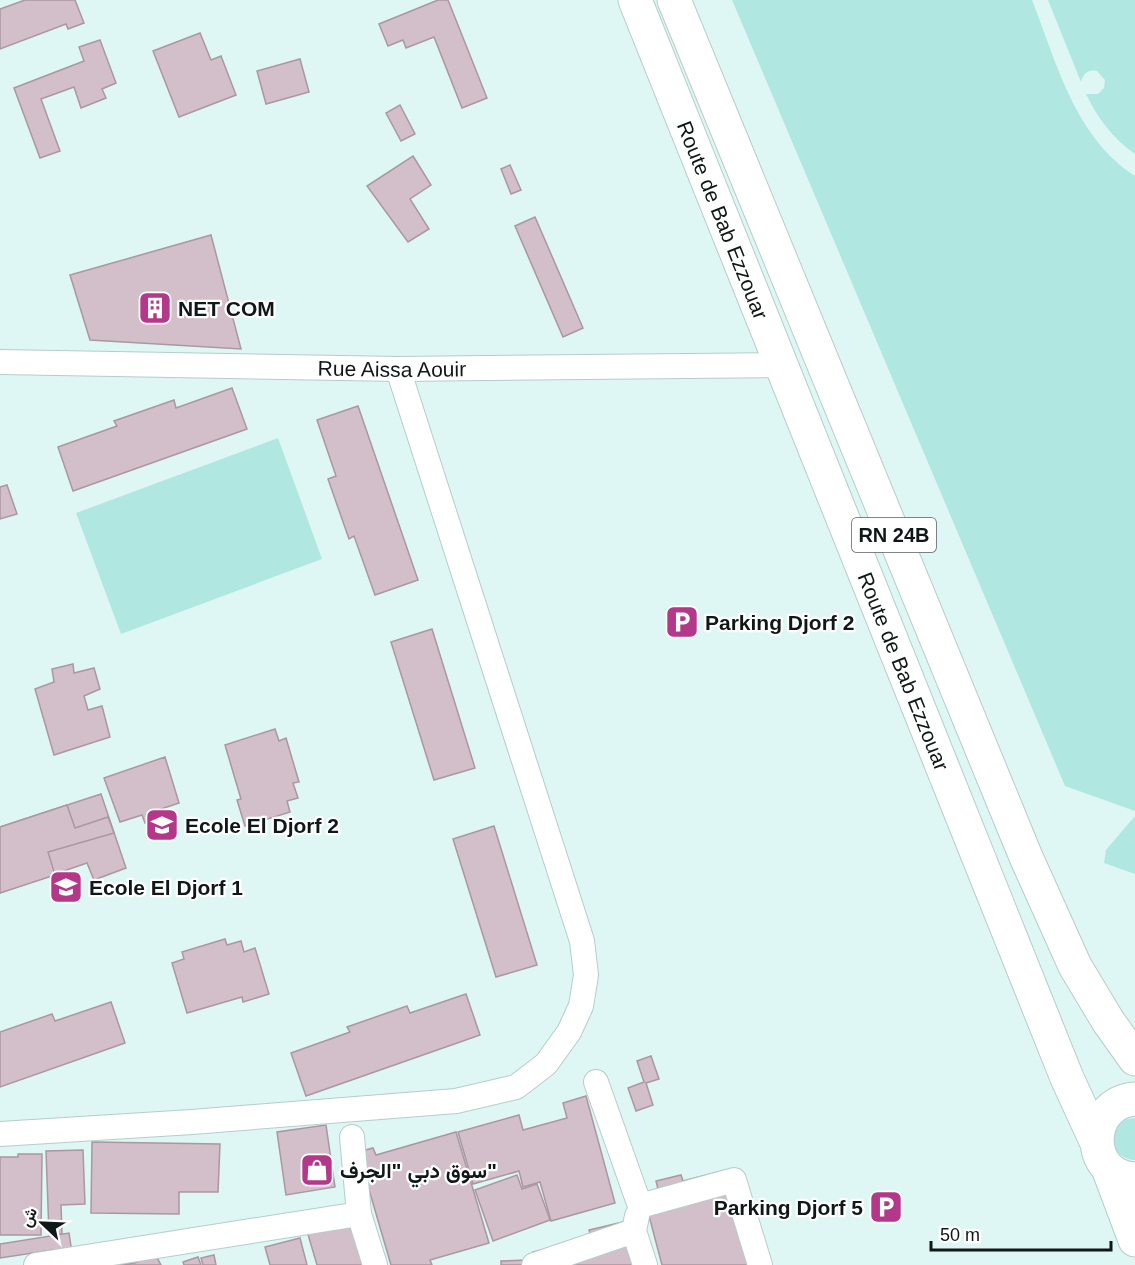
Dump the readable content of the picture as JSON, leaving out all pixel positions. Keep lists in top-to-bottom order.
{
  "streets": {
    "main road": ["Route de Bab Ezzouar", "RN 24B"],
    "street": ["Rue Aissa Aouir"]
  },
  "crossings": [
    ["Route de Bab Ezzouar", "Rue Aissa Aouir"]
  ],
  "places": {
    "building": ["NET COM"],
    "parking": ["Parking Djorf 2", "Parking Djorf 5"],
    "school or university": ["Ecole El Djorf 2", "Ecole El Djorf 1"],
    "shop": ["سوق دبي \"الجرف\""]
  },
  "scale_bar": "50 m",
  "north": "top left"
}
